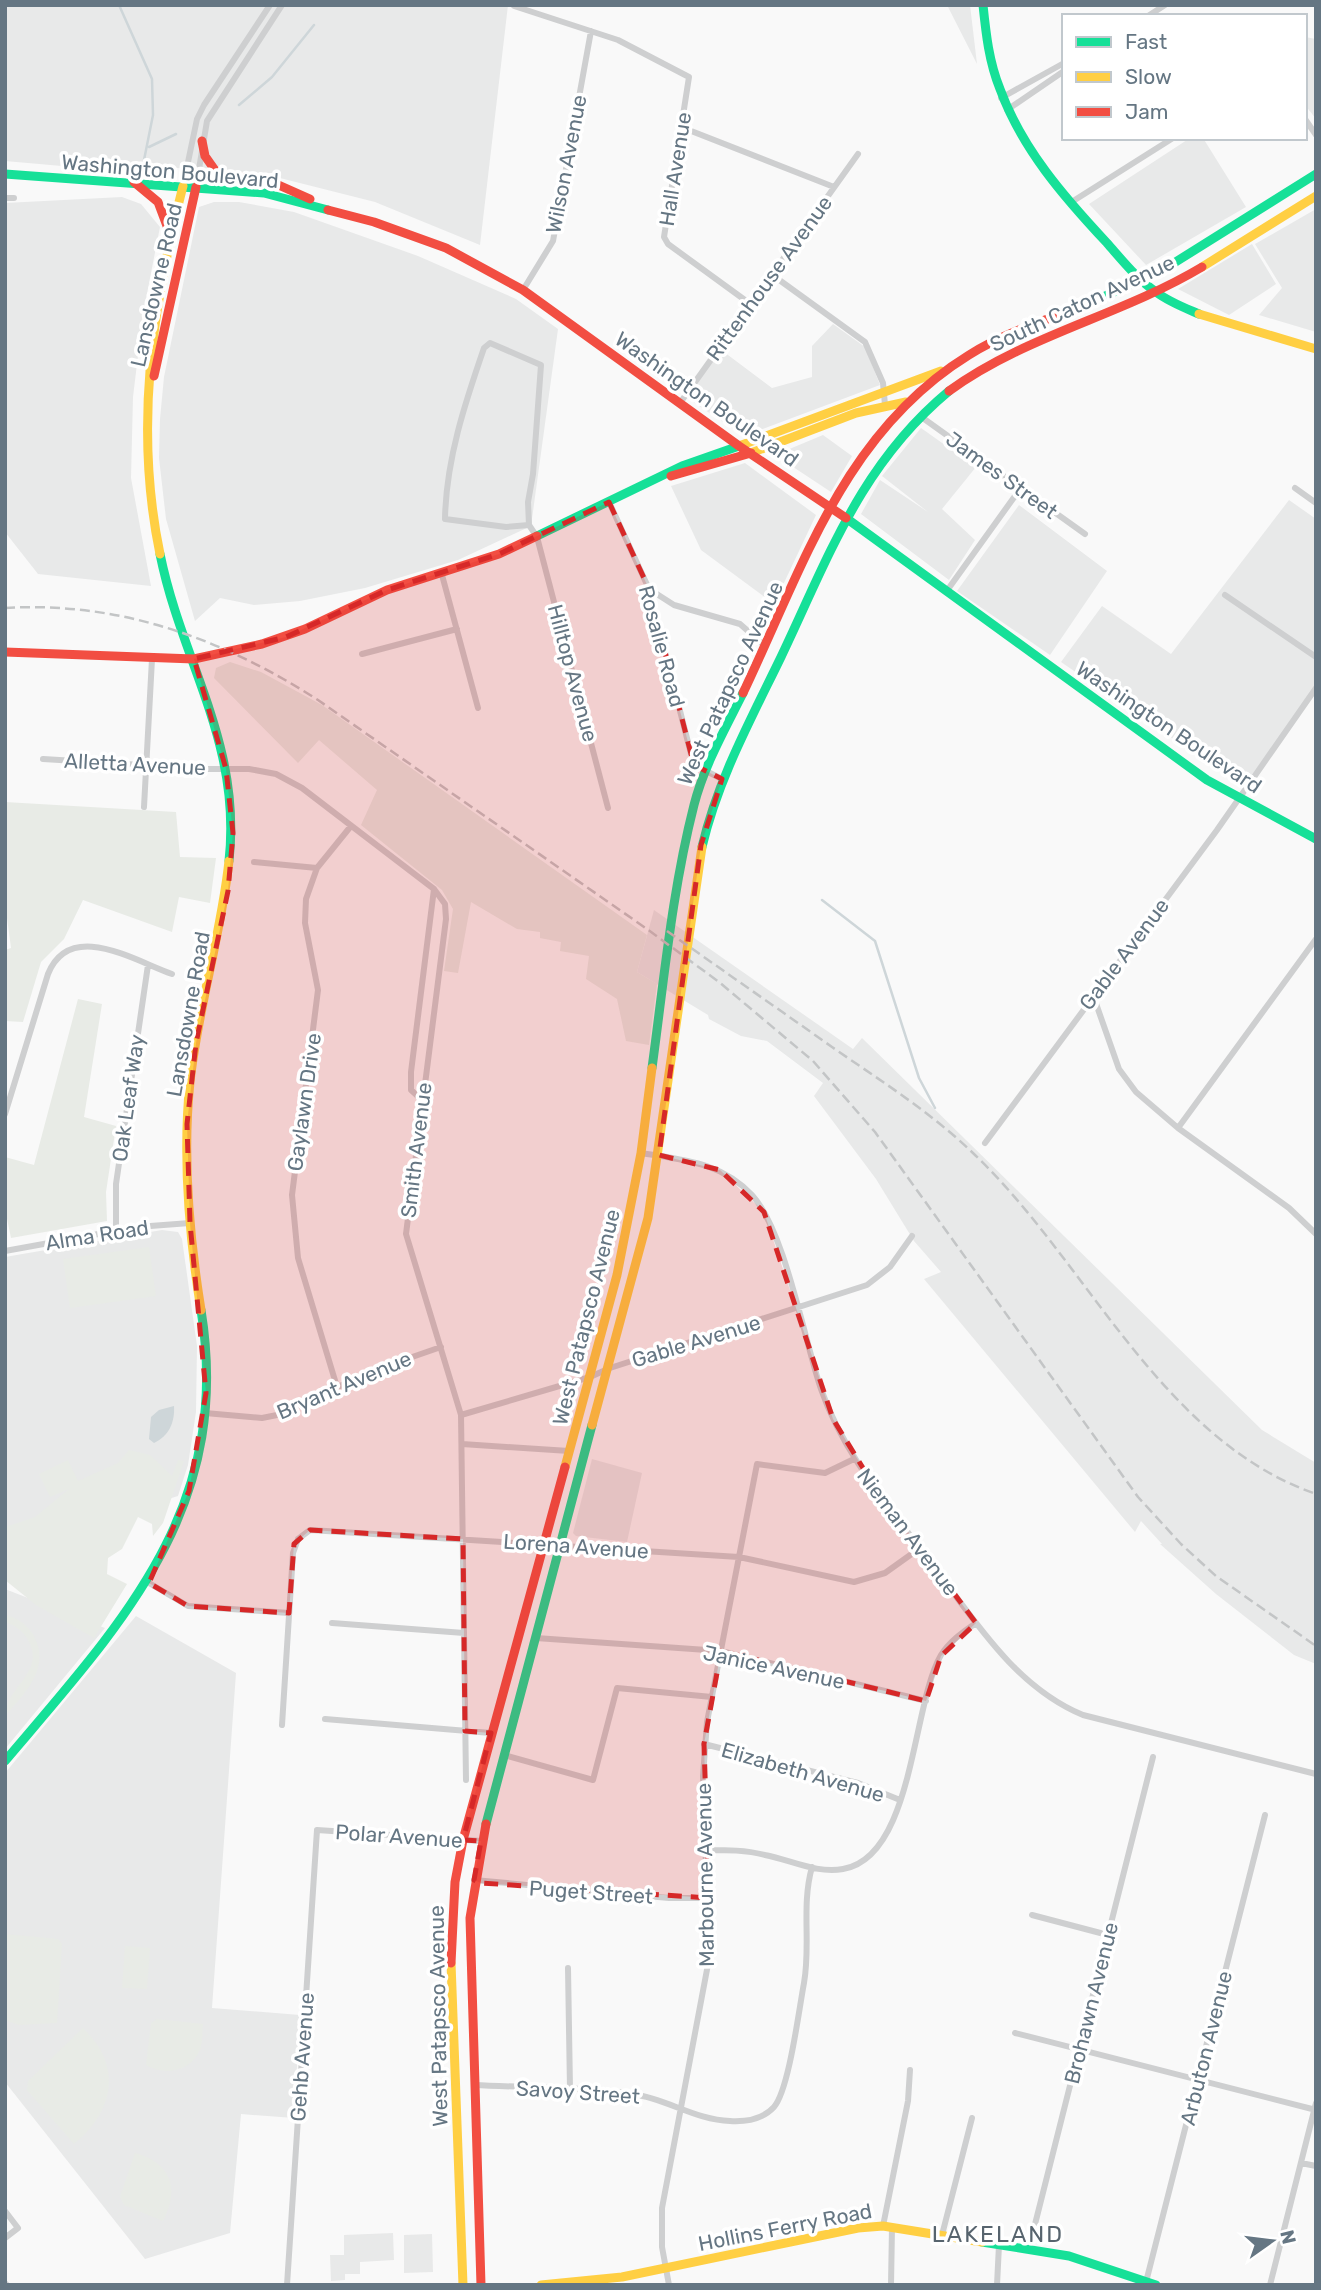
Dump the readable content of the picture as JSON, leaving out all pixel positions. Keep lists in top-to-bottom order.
{
  "streets": {
    "main road": [
      "Washington Boulevard",
      "Lansdowne Road",
      "South Caton Avenue",
      "West Patapsco Avenue",
      "Hollins Ferry Road"
    ],
    "street": [
      "Wilson Avenue",
      "Hall Avenue",
      "Rittenhouse Avenue",
      "James Street",
      "Rosalie Road",
      "Hilltop Avenue",
      "Alletta Avenue",
      "Gable Avenue",
      "Oak Leaf Way",
      "Gaylawn Drive",
      "Smith Avenue",
      "Alma Road",
      "Bryant Avenue",
      "Nieman Avenue",
      "Lorena Avenue",
      "Janice Avenue",
      "Elizabeth Avenue",
      "Polar Avenue",
      "Marbourne Avenue",
      "Puget Street",
      "Brohawn Avenue",
      "Arbuton Avenue",
      "Gehb Avenue",
      "Savoy Street"
    ]
  },
  "crossings": [
    ["Wilson Avenue", "Hall Avenue"],
    ["Wilson Avenue", "Washington Boulevard"],
    ["Hall Avenue", "Rittenhouse Avenue"],
    ["Washington Boulevard", "Rittenhouse Avenue"],
    ["Washington Boulevard", "Lansdowne Road"],
    ["Washington Boulevard", "South Caton Avenue"],
    ["Washington Boulevard", "West Patapsco Avenue"],
    ["Washington Boulevard", "Gable Avenue"],
    ["Lansdowne Road", "Alletta Avenue"],
    ["Lansdowne Road", "Alma Road"],
    ["Lansdowne Road", "Bryant Avenue"],
    ["South Caton Avenue", "James Street"],
    ["South Caton Avenue", "West Patapsco Avenue"],
    ["James Street", "West Patapsco Avenue"],
    ["Rosalie Road", "West Patapsco Avenue"],
    ["West Patapsco Avenue", "Gable Avenue"],
    ["West Patapsco Avenue", "Nieman Avenue"],
    ["West Patapsco Avenue", "Lorena Avenue"],
    ["West Patapsco Avenue", "Janice Avenue"],
    ["West Patapsco Avenue", "Polar Avenue"],
    ["West Patapsco Avenue", "Puget Street"],
    ["West Patapsco Avenue", "Savoy Street"],
    ["Gable Avenue", "Smith Avenue"],
    ["Gable Avenue", "Nieman Avenue"],
    ["Oak Leaf Way", "Alma Road"],
    ["Gaylawn Drive", "Bryant Avenue"],
    ["Smith Avenue", "Bryant Avenue"],
    ["Smith Avenue", "Lorena Avenue"],
    ["Nieman Avenue", "Lorena Avenue"],
    ["Nieman Avenue", "Marbourne Avenue"],
    ["Lorena Avenue", "Marbourne Avenue"],
    ["Janice Avenue", "Marbourne Avenue"],
    ["Elizabeth Avenue", "Marbourne Avenue"],
    ["Polar Avenue", "Gehb Avenue"],
    ["Marbourne Avenue", "Puget Street"],
    ["Marbourne Avenue", "Savoy Street"],
    ["Marbourne Avenue", "Hollins Ferry Road"],
    ["Brohawn Avenue", "Hollins Ferry Road"],
    ["Arbuton Avenue", "Hollins Ferry Road"]
  ],
  "districts": ["LAKELAND"],
  "legend": ["Fast", "Slow", "Jam"],
  "north": "right"
}
